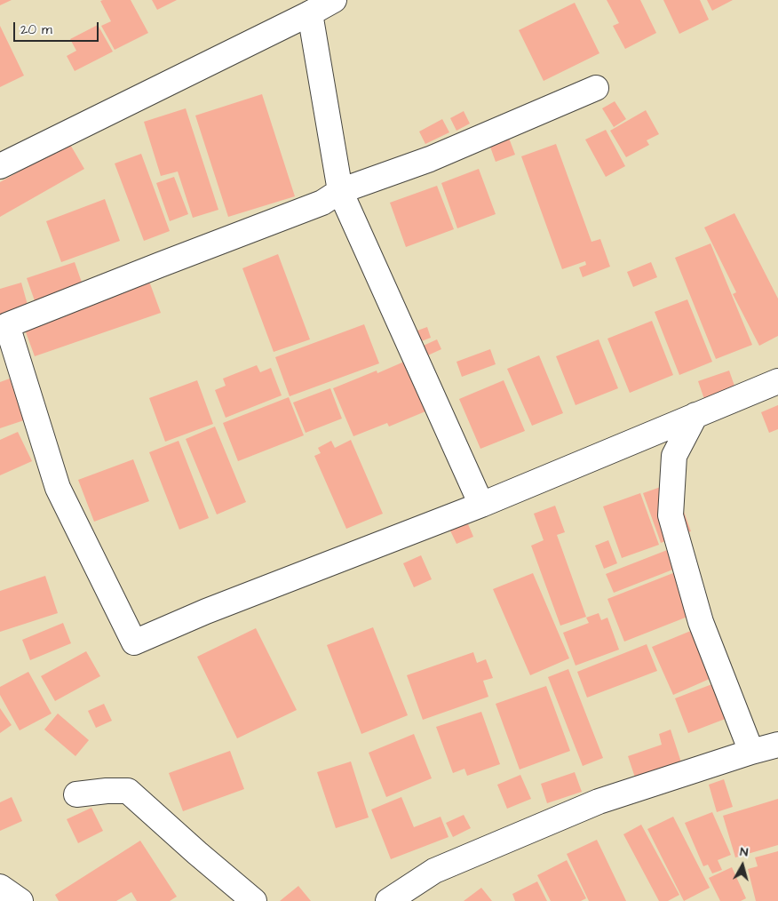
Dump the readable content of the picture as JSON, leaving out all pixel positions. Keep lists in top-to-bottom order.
{
  "scale_bar": "20 m",
  "north": "top"
}
